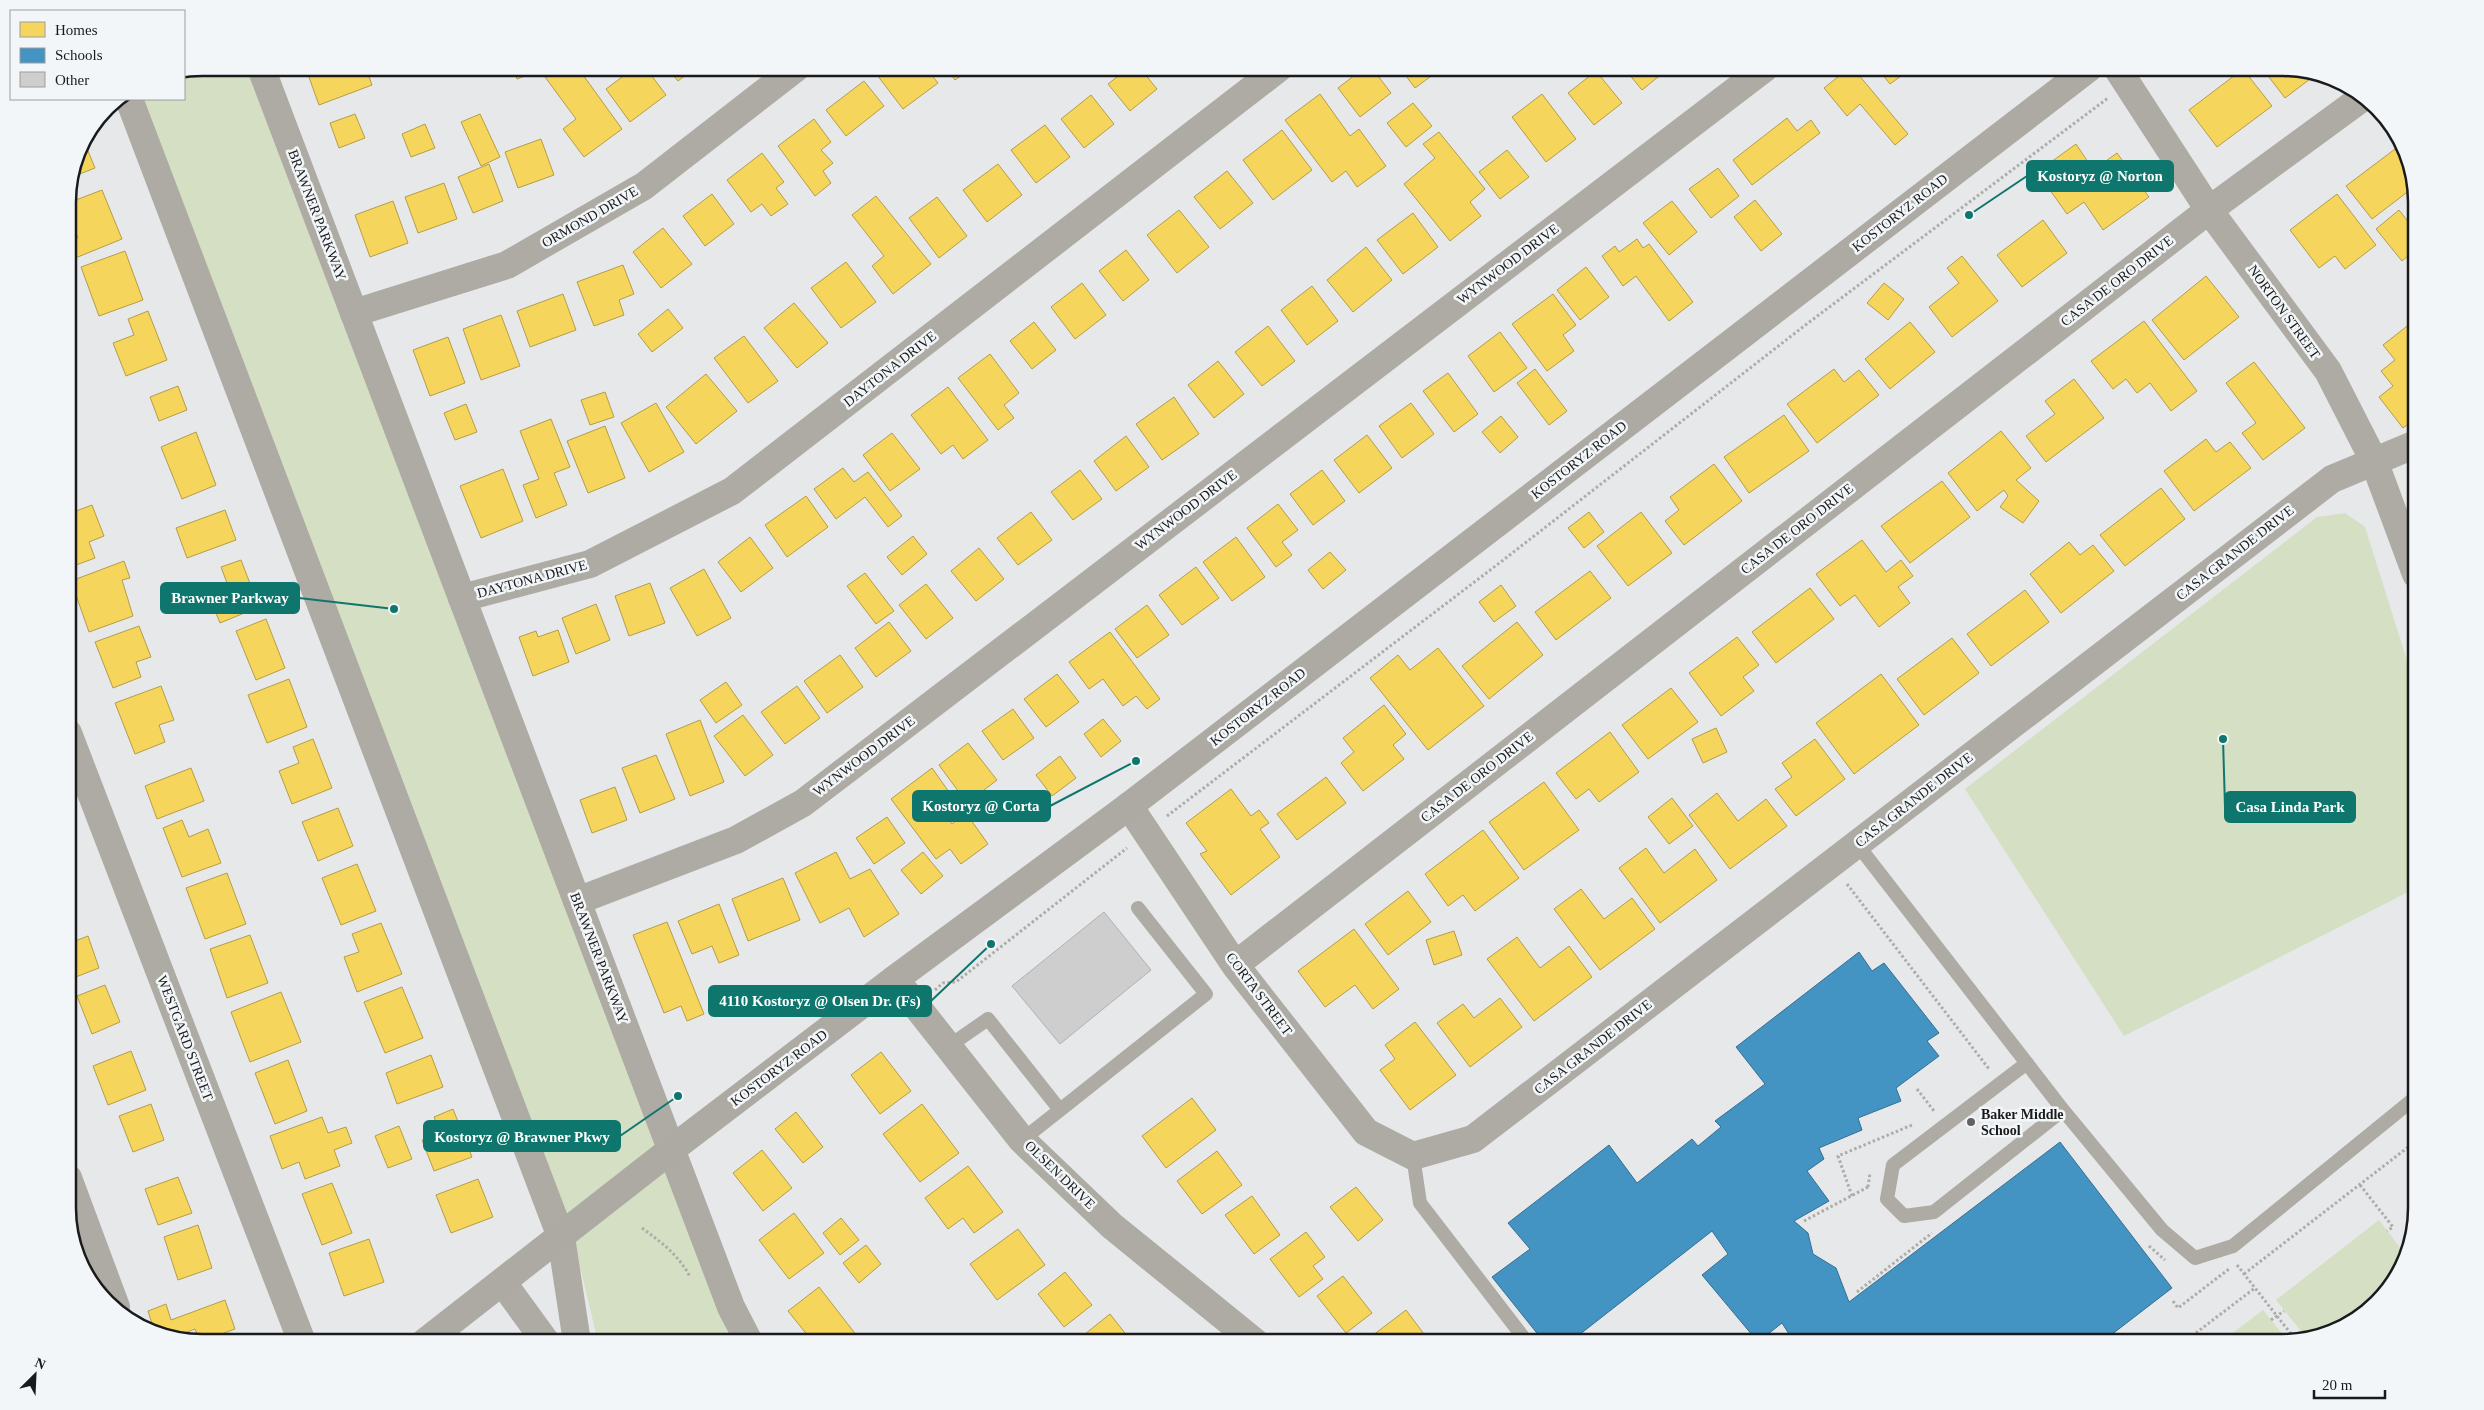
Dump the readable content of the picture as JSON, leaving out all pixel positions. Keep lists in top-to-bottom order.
{
  "streets": {
    "main road": ["KOSTORYZ ROAD"],
    "street": [
      "BRAWNER PARKWAY",
      "ORMOND DRIVE",
      "WYNWOOD DRIVE",
      "CASA DE ORO DRIVE",
      "NORTON STREET",
      "DAYTONA DRIVE",
      "CASA GRANDE DRIVE",
      "CORTA STREET",
      "WESTGARD STREET",
      "OLSEN DRIVE"
    ]
  },
  "crossings": [
    ["KOSTORYZ ROAD", "BRAWNER PARKWAY"],
    ["KOSTORYZ ROAD", "CORTA STREET"],
    ["KOSTORYZ ROAD", "OLSEN DRIVE"],
    ["BRAWNER PARKWAY", "ORMOND DRIVE"],
    ["BRAWNER PARKWAY", "WYNWOOD DRIVE"],
    ["BRAWNER PARKWAY", "DAYTONA DRIVE"],
    ["CASA DE ORO DRIVE", "NORTON STREET"],
    ["CASA DE ORO DRIVE", "CORTA STREET"],
    ["NORTON STREET", "CASA GRANDE DRIVE"],
    ["CASA GRANDE DRIVE", "CORTA STREET"]
  ],
  "places": [
    "Kostoryz @ Norton",
    "Brawner Parkway",
    "Casa Linda Park",
    "Kostoryz @ Corta",
    "4110 Kostoryz @ Olsen Dr. (Fs)",
    "Kostoryz @ Brawner Pkwy",
    "Baker Middle School"
  ],
  "legend": ["Homes", "Schools", "Other"],
  "scale_bar": "20 m",
  "north": "top right"
}
